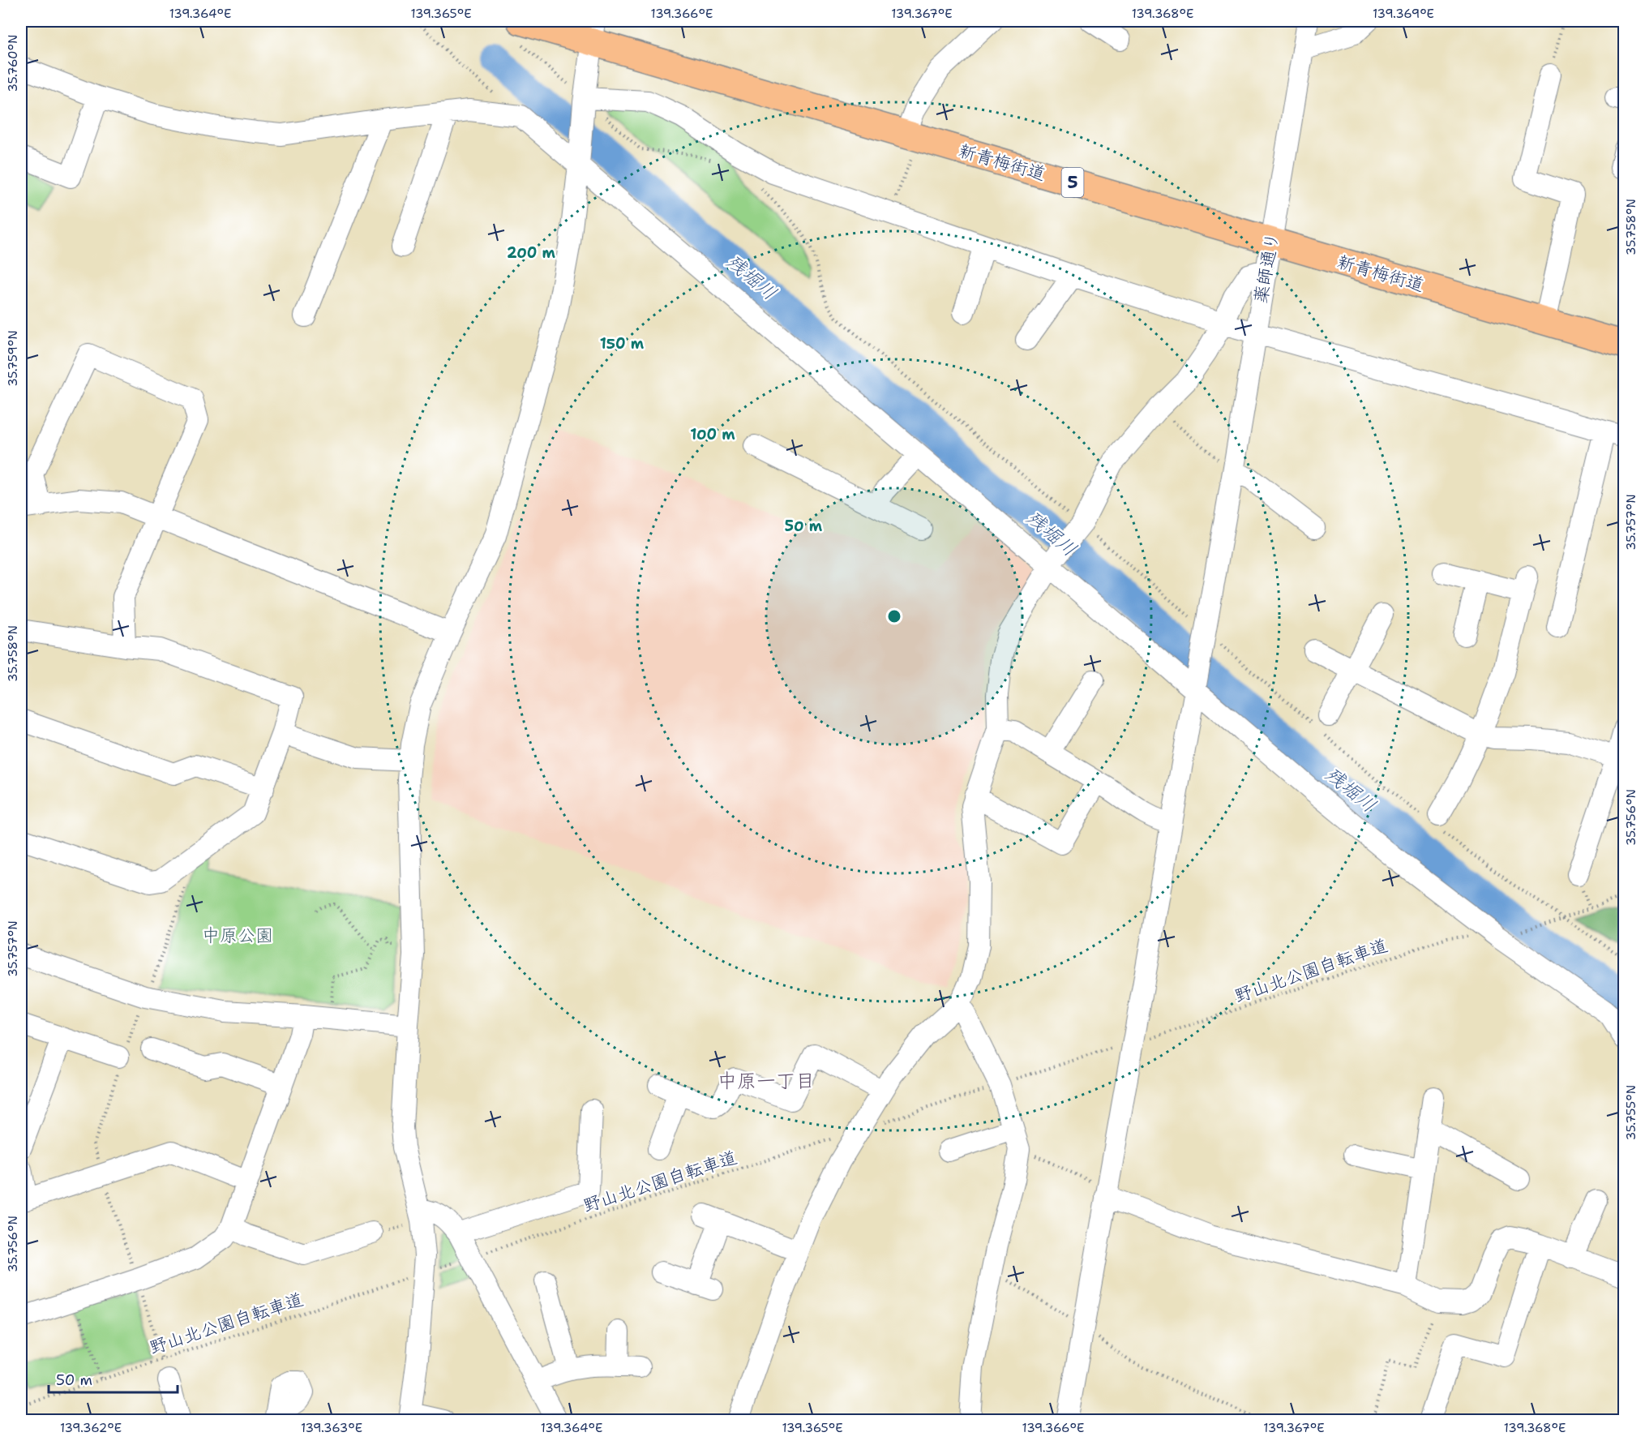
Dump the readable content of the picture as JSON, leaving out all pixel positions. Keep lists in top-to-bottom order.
{
  "streets": {
    "main road": ["新青梅街道", "5"],
    "street": ["薬師通り"],
    "path": ["野山北公園自転車道"]
  },
  "crossings": [
    ["新青梅街道", "薬師通り"]
  ],
  "districts": ["中原一丁目"],
  "water": ["残堀川"],
  "parks": ["中原公園"],
  "scale_bar": "50 m",
  "coordinates": [
    "139.364°E",
    "139.365°E",
    "139.366°E",
    "139.367°E",
    "139.368°E",
    "139.369°E",
    "35.760°N",
    "35.758°N",
    "35.759°N",
    "35.757°N",
    "35.756°N",
    "35.755°N",
    "139.362°E",
    "139.363°E"
  ],
  "rings": [
    "200 m",
    "150 m",
    "100 m",
    "50 m"
  ]
}
